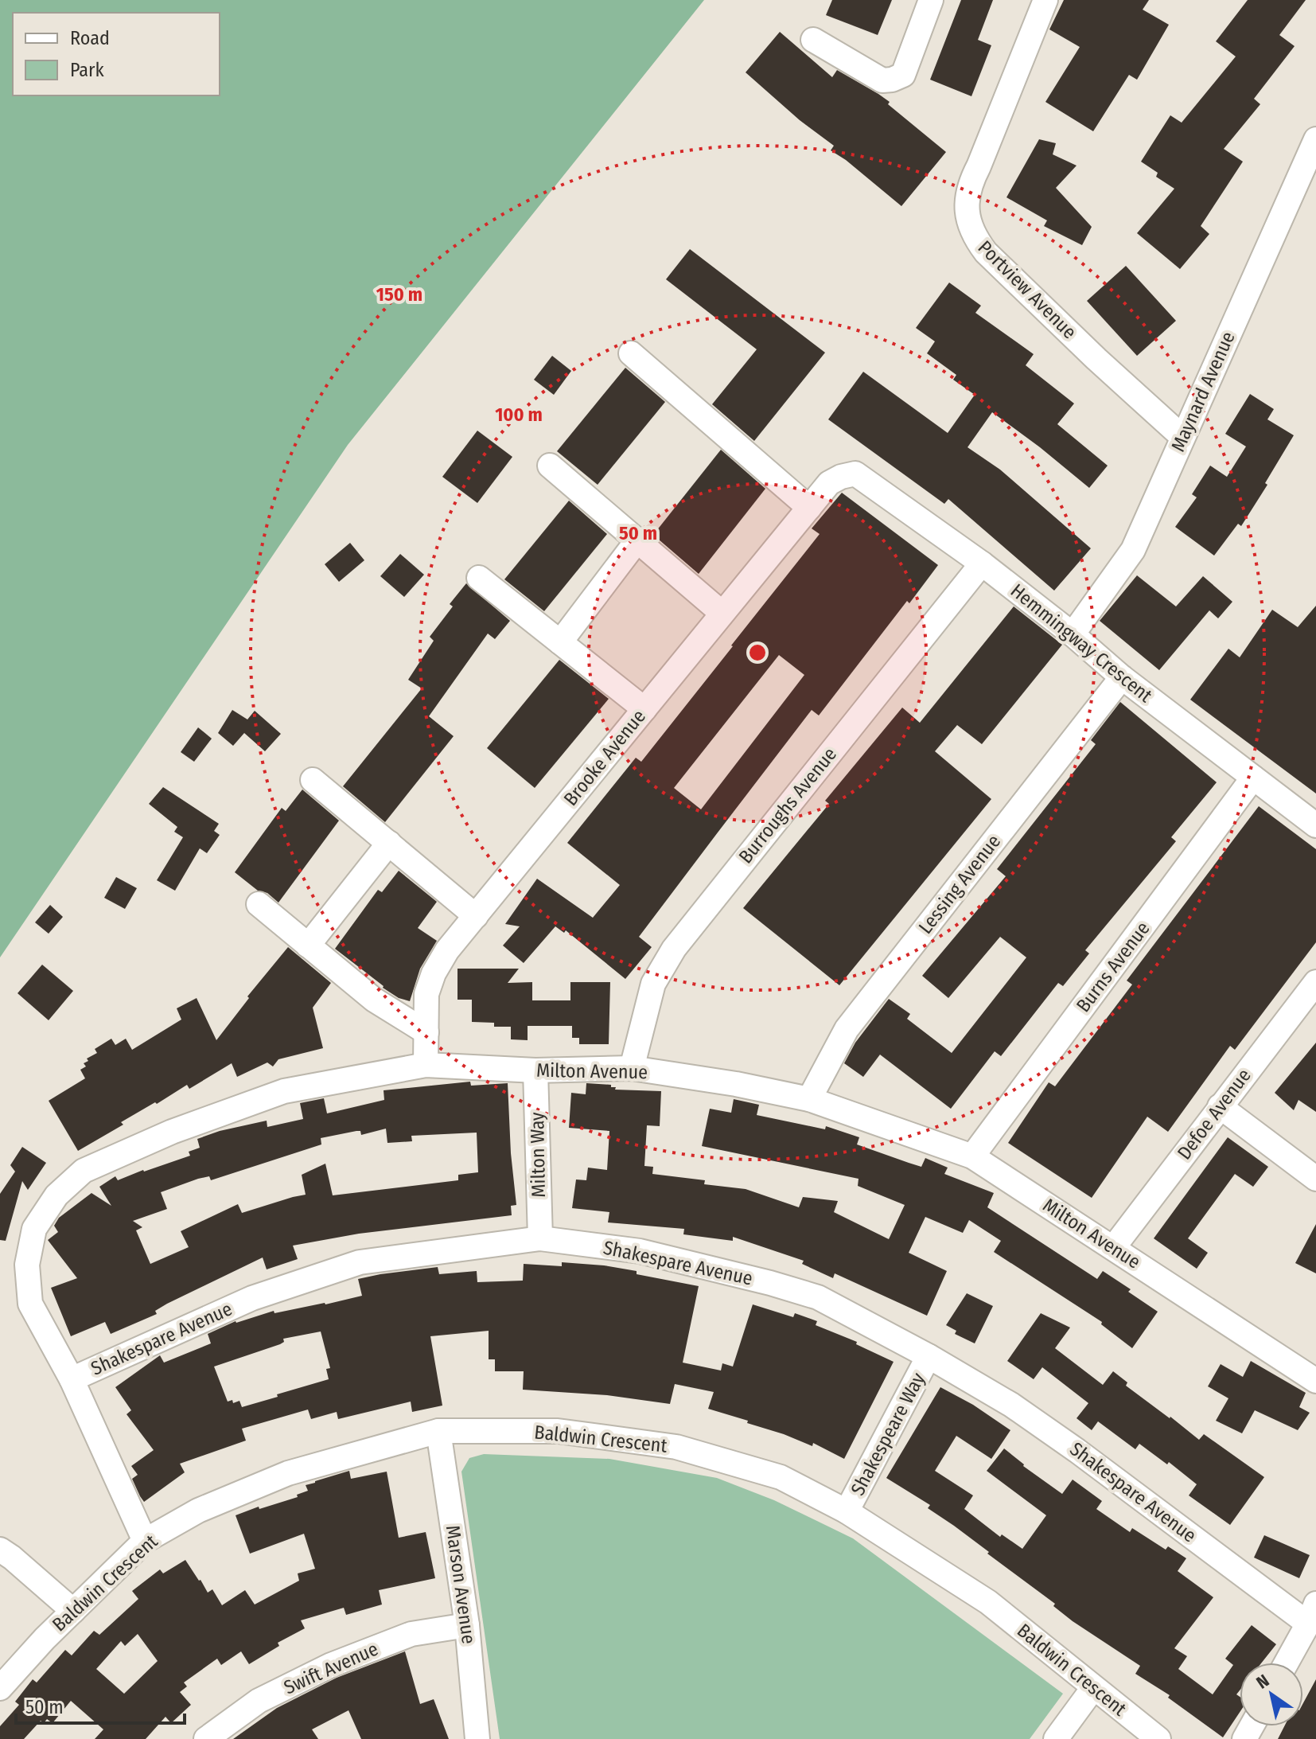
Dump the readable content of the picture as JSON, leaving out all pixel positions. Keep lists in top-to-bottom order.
{
  "streets": {
    "street": [
      "Portview Avenue",
      "Maynard Avenue",
      "Hemmingway Crescent",
      "Brooke Avenue",
      "Burroughs Avenue",
      "Lessing Avenue",
      "Burns Avenue",
      "Milton Avenue",
      "Defoe Avenue",
      "Milton Way",
      "Shakespare Avenue",
      "Shakespeare Way",
      "Baldwin Crescent",
      "Marson Avenue",
      "Swift Avenue"
    ]
  },
  "crossings": [
    ["Portview Avenue", "Maynard Avenue"],
    ["Maynard Avenue", "Hemmingway Crescent"],
    ["Hemmingway Crescent", "Brooke Avenue"],
    ["Hemmingway Crescent", "Burroughs Avenue"],
    ["Hemmingway Crescent", "Lessing Avenue"],
    ["Hemmingway Crescent", "Burns Avenue"],
    ["Brooke Avenue", "Milton Avenue"],
    ["Burroughs Avenue", "Milton Avenue"],
    ["Lessing Avenue", "Milton Avenue"],
    ["Burns Avenue", "Milton Avenue"],
    ["Milton Avenue", "Defoe Avenue"],
    ["Milton Avenue", "Milton Way"],
    ["Milton Avenue", "Shakespare Avenue"],
    ["Milton Way", "Shakespare Avenue"],
    ["Shakespare Avenue", "Shakespeare Way"],
    ["Shakespare Avenue", "Baldwin Crescent"],
    ["Shakespeare Way", "Baldwin Crescent"],
    ["Baldwin Crescent", "Marson Avenue"],
    ["Marson Avenue", "Swift Avenue"]
  ],
  "legend": ["Road", "Park"],
  "scale_bar": "50 m",
  "north": "top left",
  "rings": ["150 m", "100 m", "50 m"]
}
